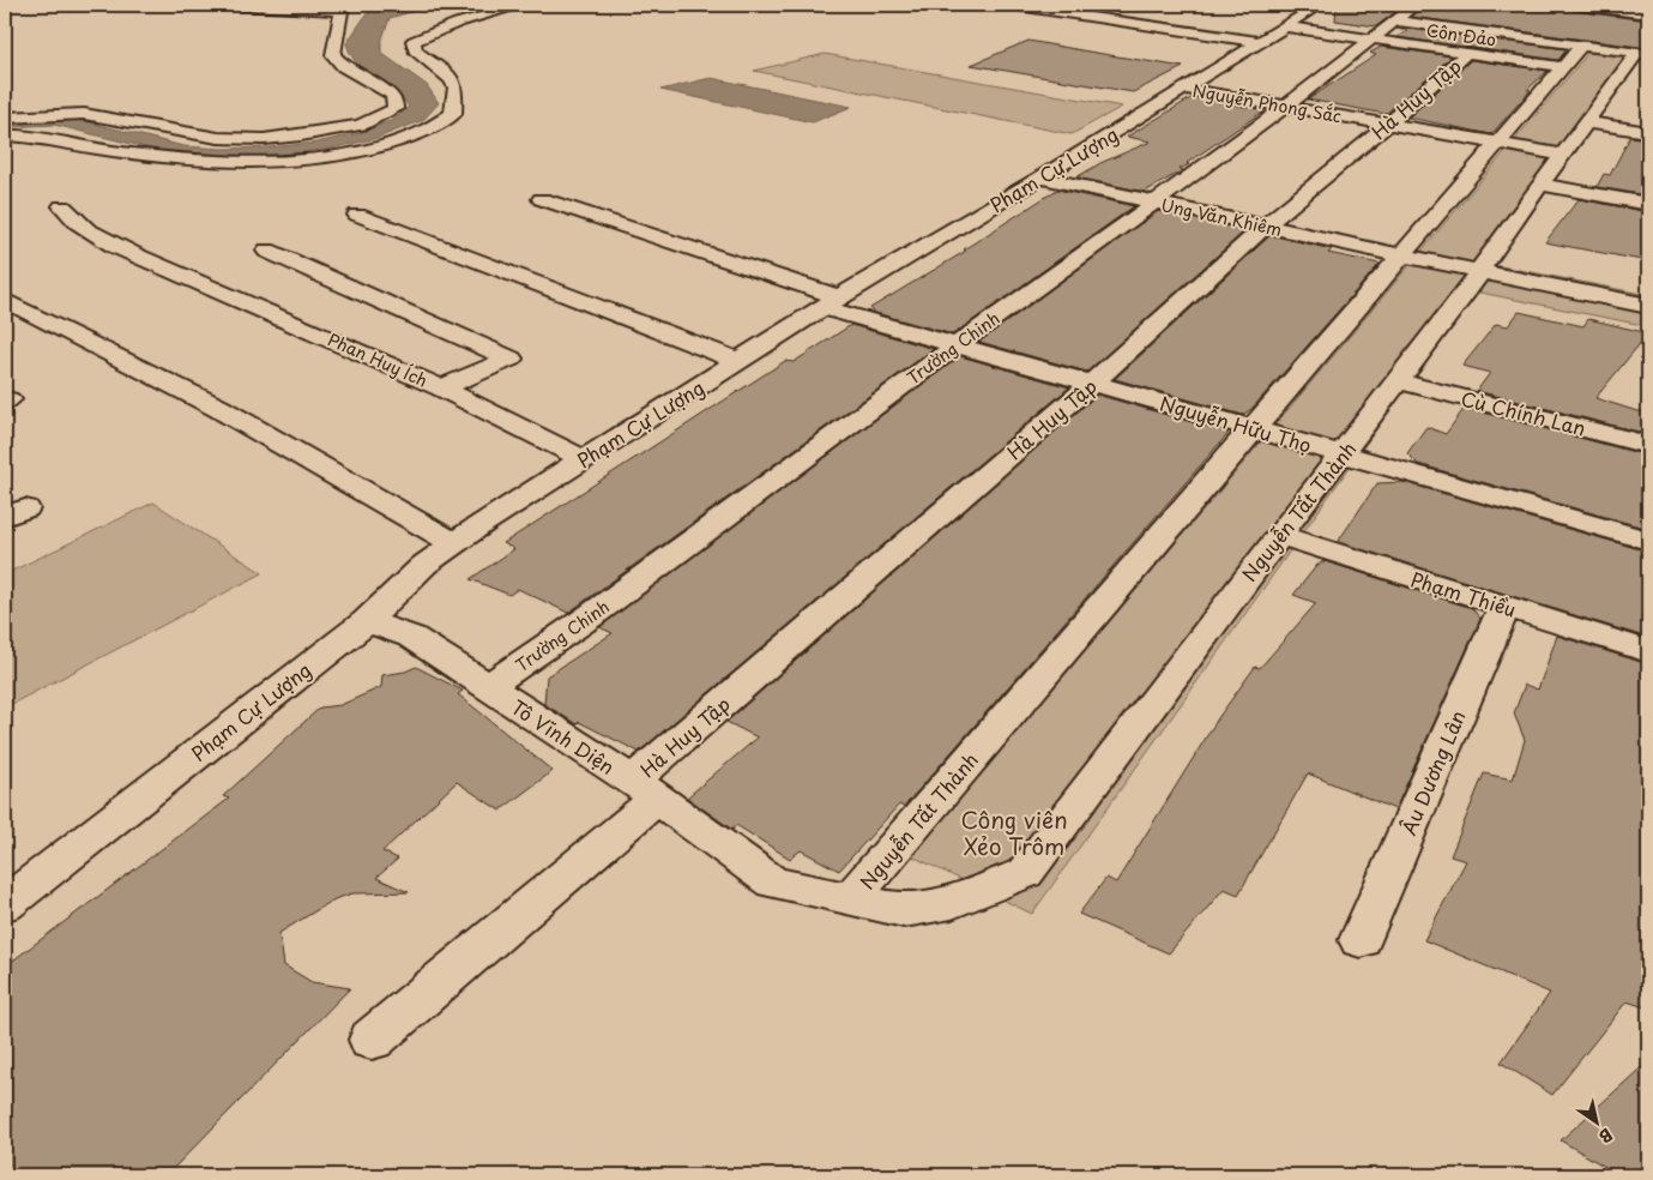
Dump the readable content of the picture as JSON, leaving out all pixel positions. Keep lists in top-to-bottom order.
{
  "streets": {
    "street": [
      "Côn Đảo",
      "Hà Huy Tập",
      "Nguyễn Phong Sắc",
      "Phạm Cự Lượng",
      "Ung Văn Khiêm",
      "Trường Chinh",
      "Phan Huy Ích",
      "Cù Chính Lan",
      "Nguyễn Hữu Thọ",
      "Nguyễn Tất Thành",
      "Phạm Thiều",
      "Tô Vĩnh Diện",
      "Âu Dương Lân"
    ]
  },
  "crossings": [
    ["Côn Đảo", "Hà Huy Tập"],
    ["Côn Đảo", "Phạm Cự Lượng"],
    ["Côn Đảo", "Trường Chinh"],
    ["Côn Đảo", "Nguyễn Tất Thành"],
    ["Hà Huy Tập", "Nguyễn Phong Sắc"],
    ["Hà Huy Tập", "Ung Văn Khiêm"],
    ["Hà Huy Tập", "Nguyễn Hữu Thọ"],
    ["Hà Huy Tập", "Tô Vĩnh Diện"],
    ["Nguyễn Phong Sắc", "Phạm Cự Lượng"],
    ["Nguyễn Phong Sắc", "Trường Chinh"],
    ["Nguyễn Phong Sắc", "Nguyễn Tất Thành"],
    ["Phạm Cự Lượng", "Ung Văn Khiêm"],
    ["Phạm Cự Lượng", "Phan Huy Ích"],
    ["Phạm Cự Lượng", "Nguyễn Hữu Thọ"],
    ["Phạm Cự Lượng", "Tô Vĩnh Diện"],
    ["Ung Văn Khiêm", "Trường Chinh"],
    ["Ung Văn Khiêm", "Nguyễn Tất Thành"],
    ["Trường Chinh", "Nguyễn Hữu Thọ"],
    ["Trường Chinh", "Tô Vĩnh Diện"],
    ["Cù Chính Lan", "Nguyễn Tất Thành"],
    ["Nguyễn Hữu Thọ", "Nguyễn Tất Thành"],
    ["Nguyễn Tất Thành", "Phạm Thiều"],
    ["Nguyễn Tất Thành", "Tô Vĩnh Diện"],
    ["Phạm Thiều", "Âu Dương Lân"]
  ],
  "parks": ["Công viên Xẻo Trôm"],
  "north": "bottom right"
}
